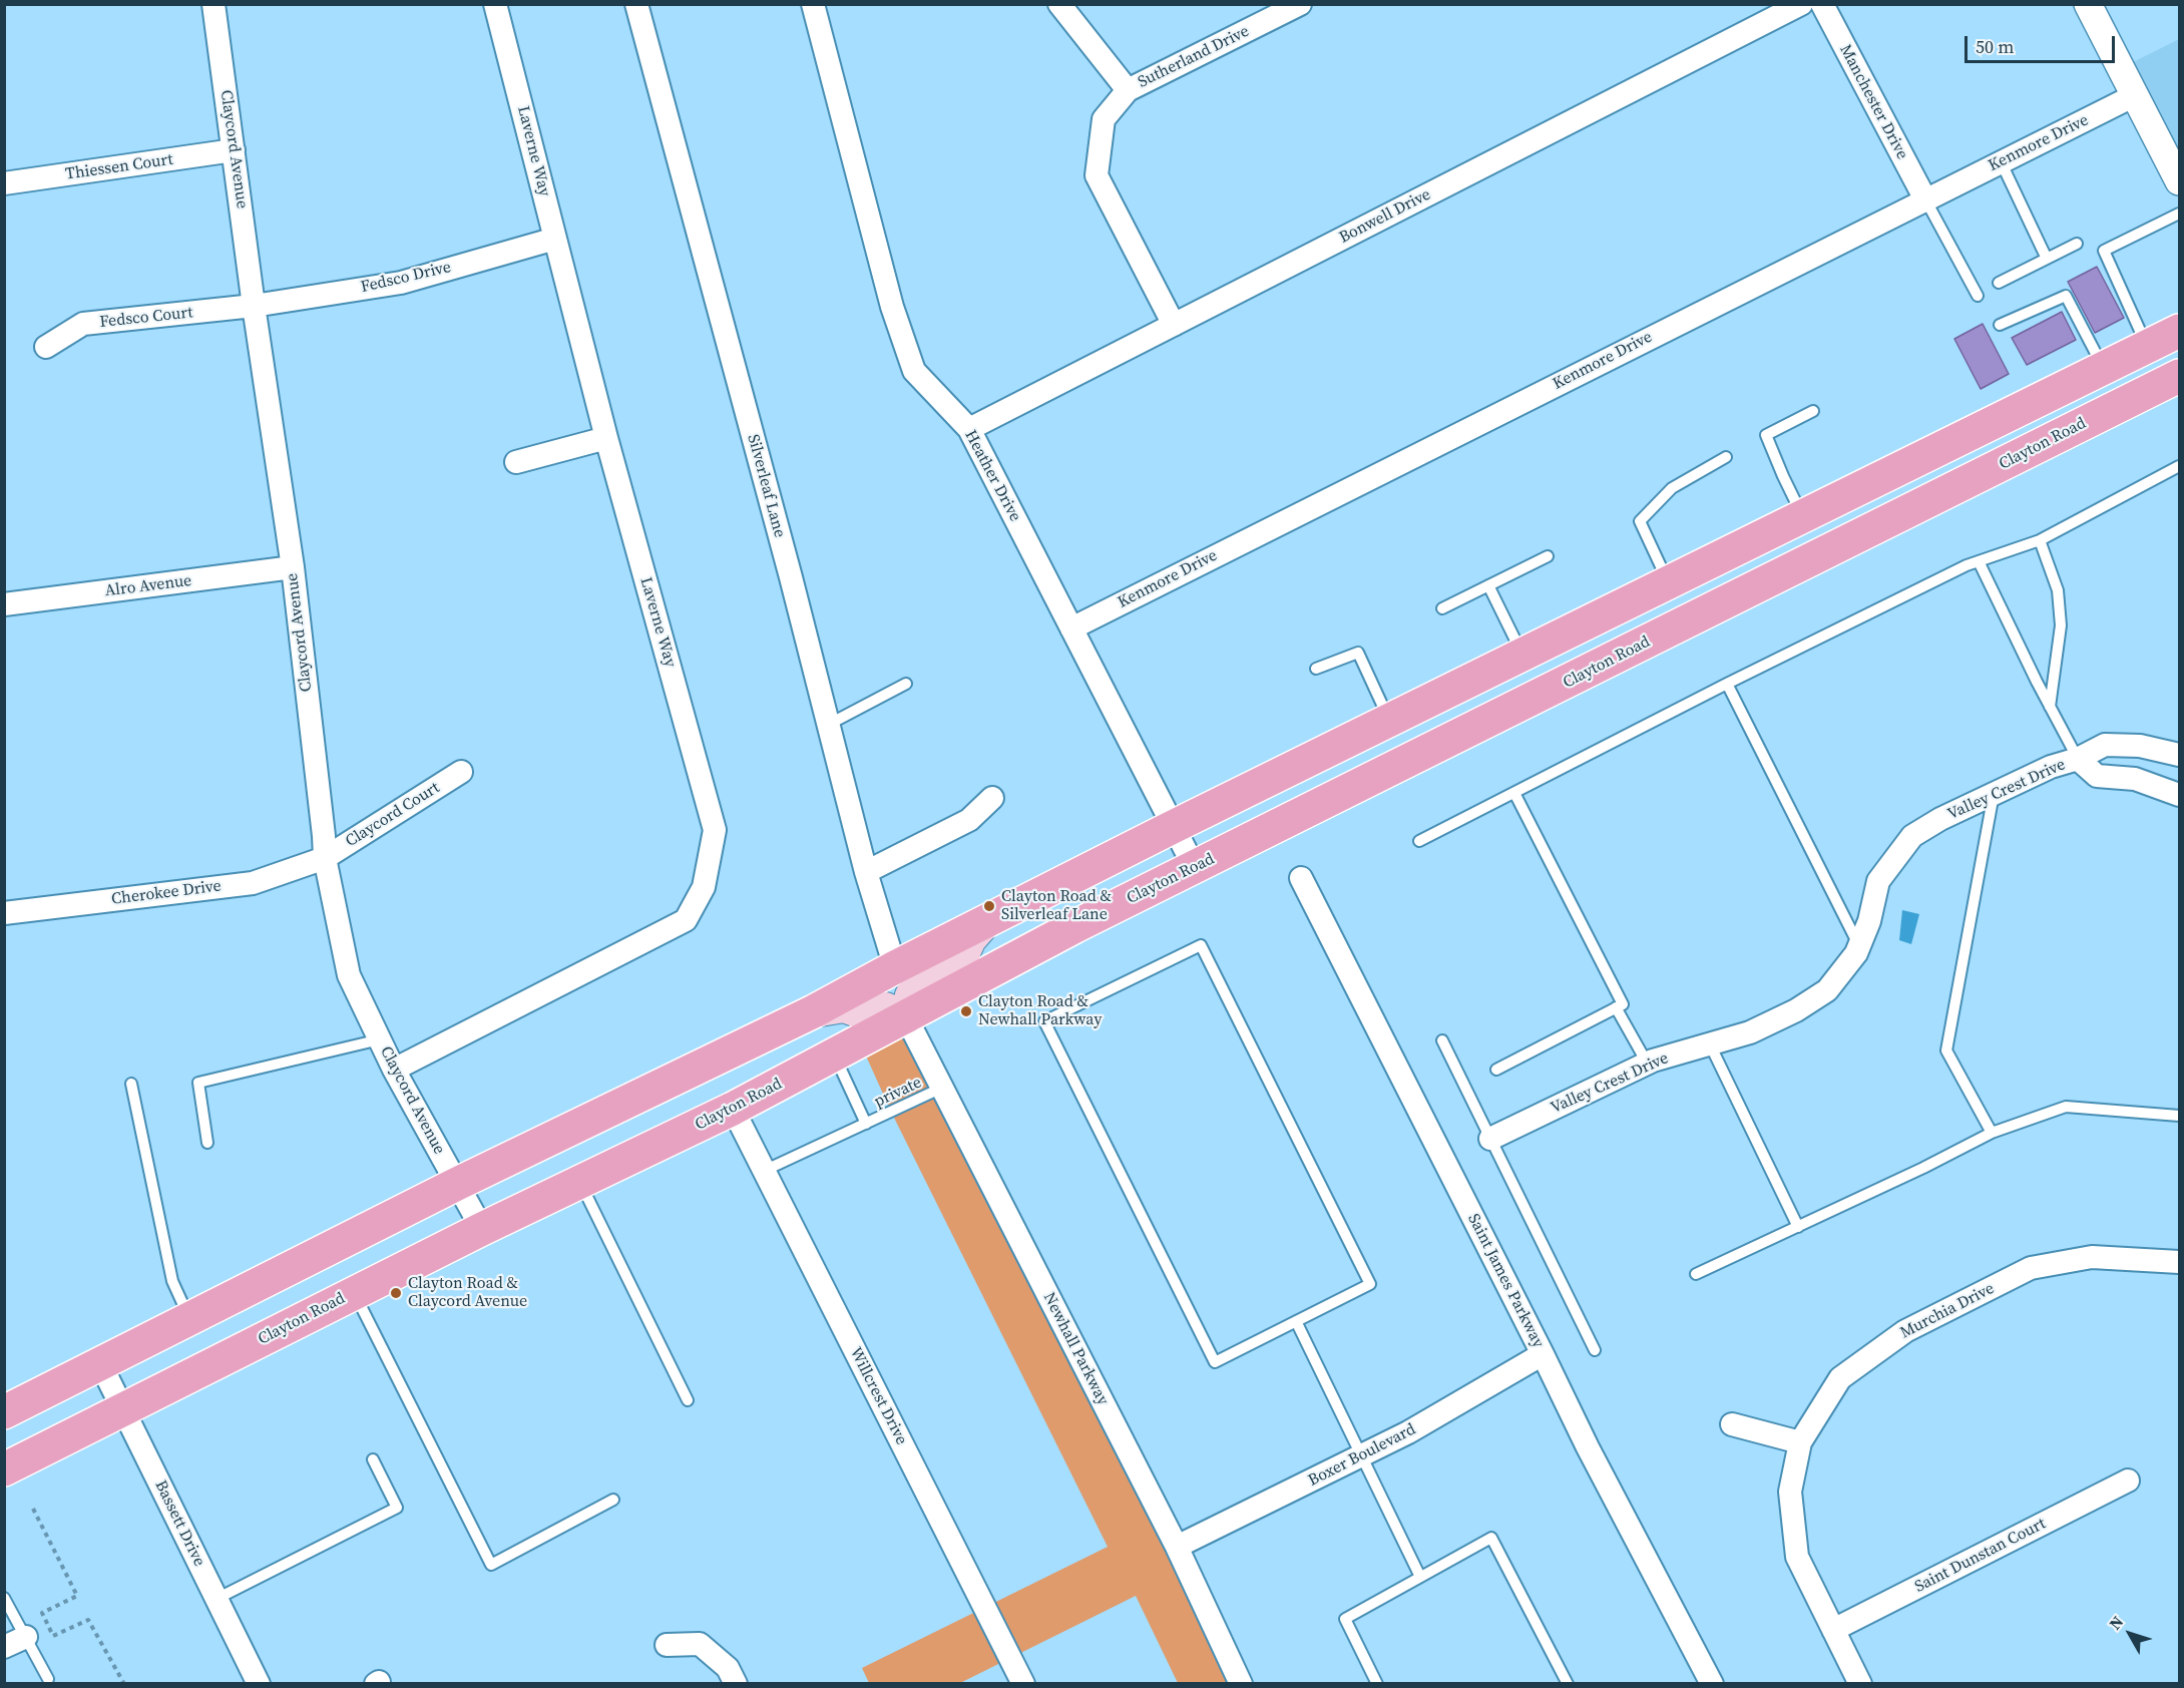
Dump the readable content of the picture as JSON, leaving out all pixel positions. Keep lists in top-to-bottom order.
{
  "streets": {
    "main road": ["Clayton Road"],
    "street": [
      "Sutherland Drive",
      "Manchester Drive",
      "Kenmore Drive",
      "Claycord Avenue",
      "Laverne Way",
      "Thiessen Court",
      "Bonwell Drive",
      "Fedsco Drive",
      "Fedsco Court",
      "Heather Drive",
      "Silverleaf Lane",
      "Alro Avenue",
      "Valley Crest Drive",
      "Claycord Court",
      "Cherokee Drive",
      "Saint James Parkway",
      "Murchia Drive",
      "Newhall Parkway",
      "Willcrest Drive",
      "Boxer Boulevard",
      "Bassett Drive",
      "Saint Dunstan Court"
    ],
    "lane": ["private"]
  },
  "crossings": [
    ["Sutherland Drive", "Bonwell Drive"],
    ["Manchester Drive", "Kenmore Drive"],
    ["Kenmore Drive", "Heather Drive"],
    ["Claycord Avenue", "Laverne Way"],
    ["Claycord Avenue", "Thiessen Court"],
    ["Claycord Avenue", "Fedsco Drive"],
    ["Claycord Avenue", "Fedsco Court"],
    ["Claycord Avenue", "Clayton Road"],
    ["Claycord Avenue", "Alro Avenue"],
    ["Claycord Avenue", "Claycord Court"],
    ["Claycord Avenue", "Cherokee Drive"],
    ["Laverne Way", "Fedsco Drive"],
    ["Bonwell Drive", "Heather Drive"],
    ["Fedsco Drive", "Fedsco Court"],
    ["Clayton Road", "Heather Drive"],
    ["Clayton Road", "Newhall Parkway"],
    ["Clayton Road", "Willcrest Drive"],
    ["Clayton Road", "Bassett Drive"],
    ["Claycord Court", "Cherokee Drive"],
    ["private", "Newhall Parkway"],
    ["private", "Willcrest Drive"],
    ["Saint James Parkway", "Boxer Boulevard"],
    ["Murchia Drive", "Saint Dunstan Court"],
    ["Newhall Parkway", "Boxer Boulevard"]
  ],
  "places": ["Clayton Road & Silverleaf Lane", "Clayton Road & Newhall Parkway", "Clayton Road & Claycord Avenue"],
  "scale_bar": "50 m",
  "north": "top left"
}
